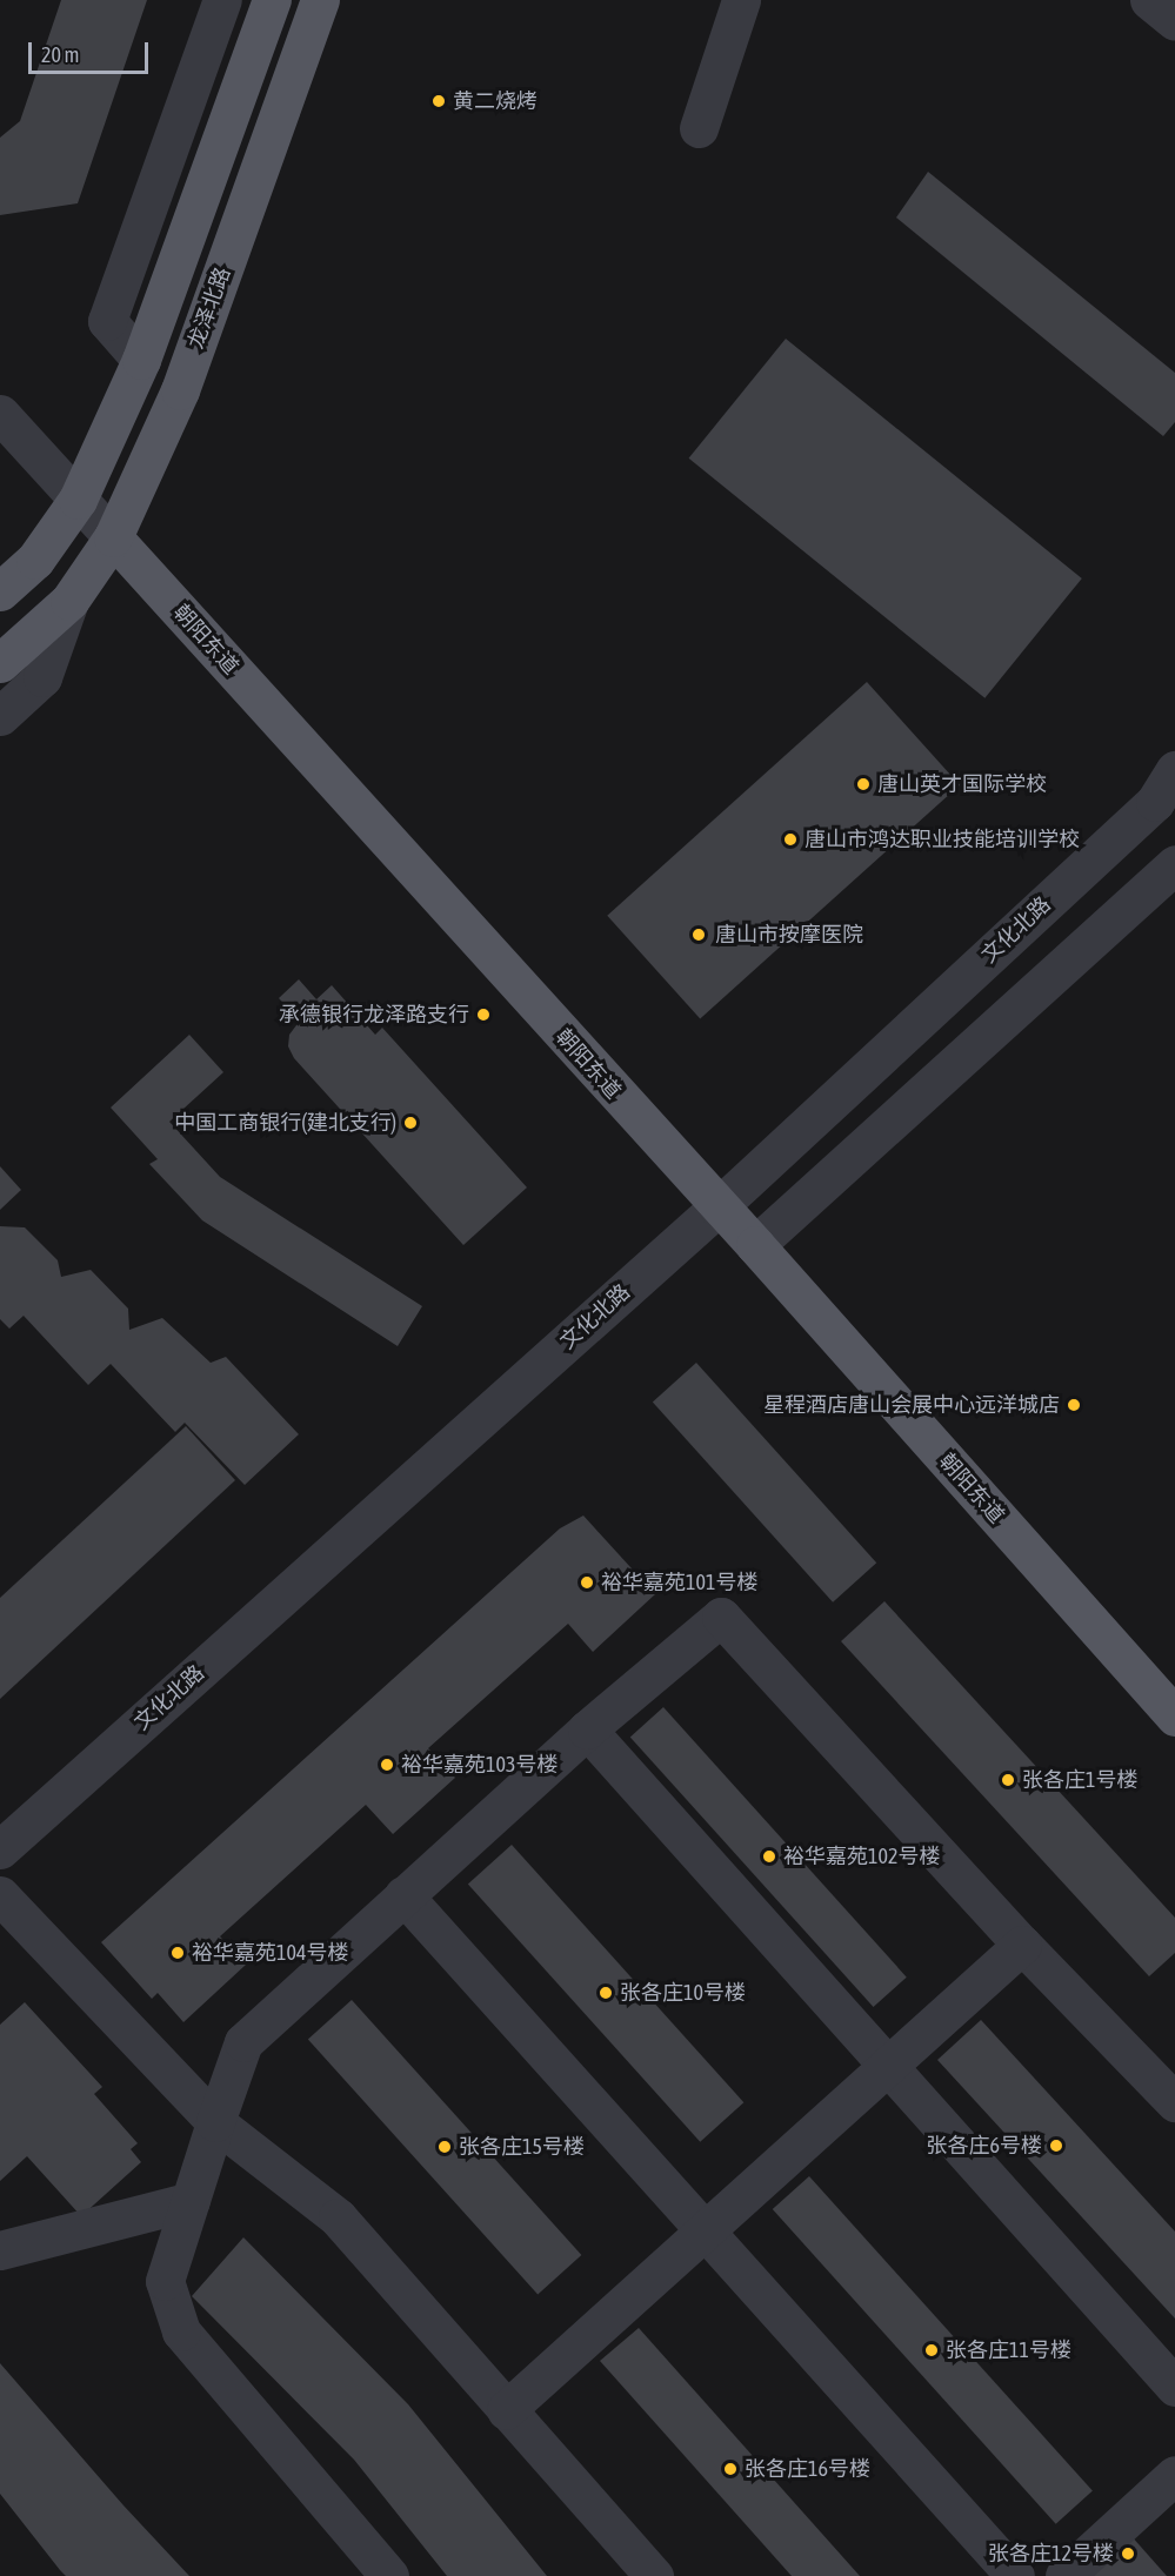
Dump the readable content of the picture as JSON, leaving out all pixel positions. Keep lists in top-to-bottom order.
{
  "streets": {
    "main road": ["龙泽北路", "朝阳东道"],
    "street": ["文化北路"]
  },
  "crossings": [
    ["龙泽北路", "朝阳东道"],
    ["朝阳东道", "文化北路"]
  ],
  "places": [
    "黄二烧烤",
    "唐山英才国际学校",
    "唐山市鸿达职业技能培训学校",
    "唐山市按摩医院",
    "承德银行龙泽路支行",
    "中国工商银行(建北支行)",
    "星程酒店唐山会展中心远洋城店",
    "裕华嘉苑101号楼",
    "裕华嘉苑103号楼",
    "张各庄1号楼",
    "裕华嘉苑102号楼",
    "裕华嘉苑104号楼",
    "张各庄10号楼",
    "张各庄6号楼",
    "张各庄15号楼",
    "张各庄11号楼",
    "张各庄16号楼",
    "张各庄12号楼"
  ],
  "scale_bar": "20 m"
}
